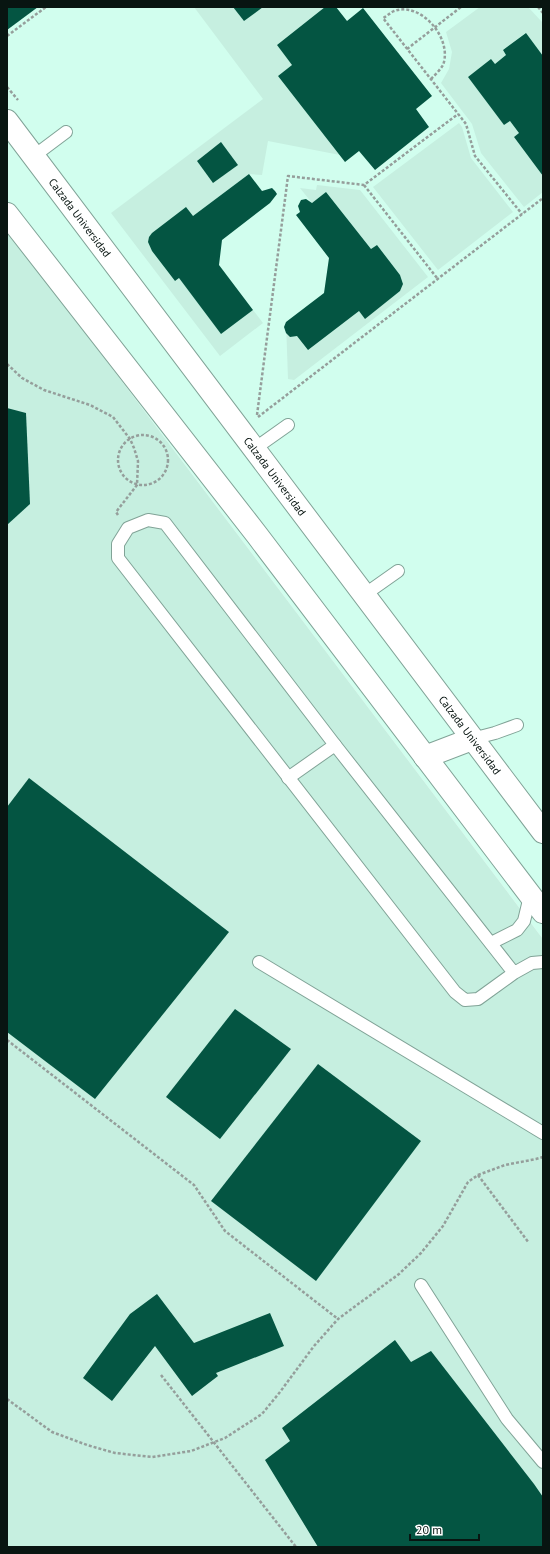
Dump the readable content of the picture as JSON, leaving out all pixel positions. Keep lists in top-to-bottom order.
{
  "streets": {
    "main road": ["Calzada Universidad"]
  },
  "scale_bar": "20 m"
}
